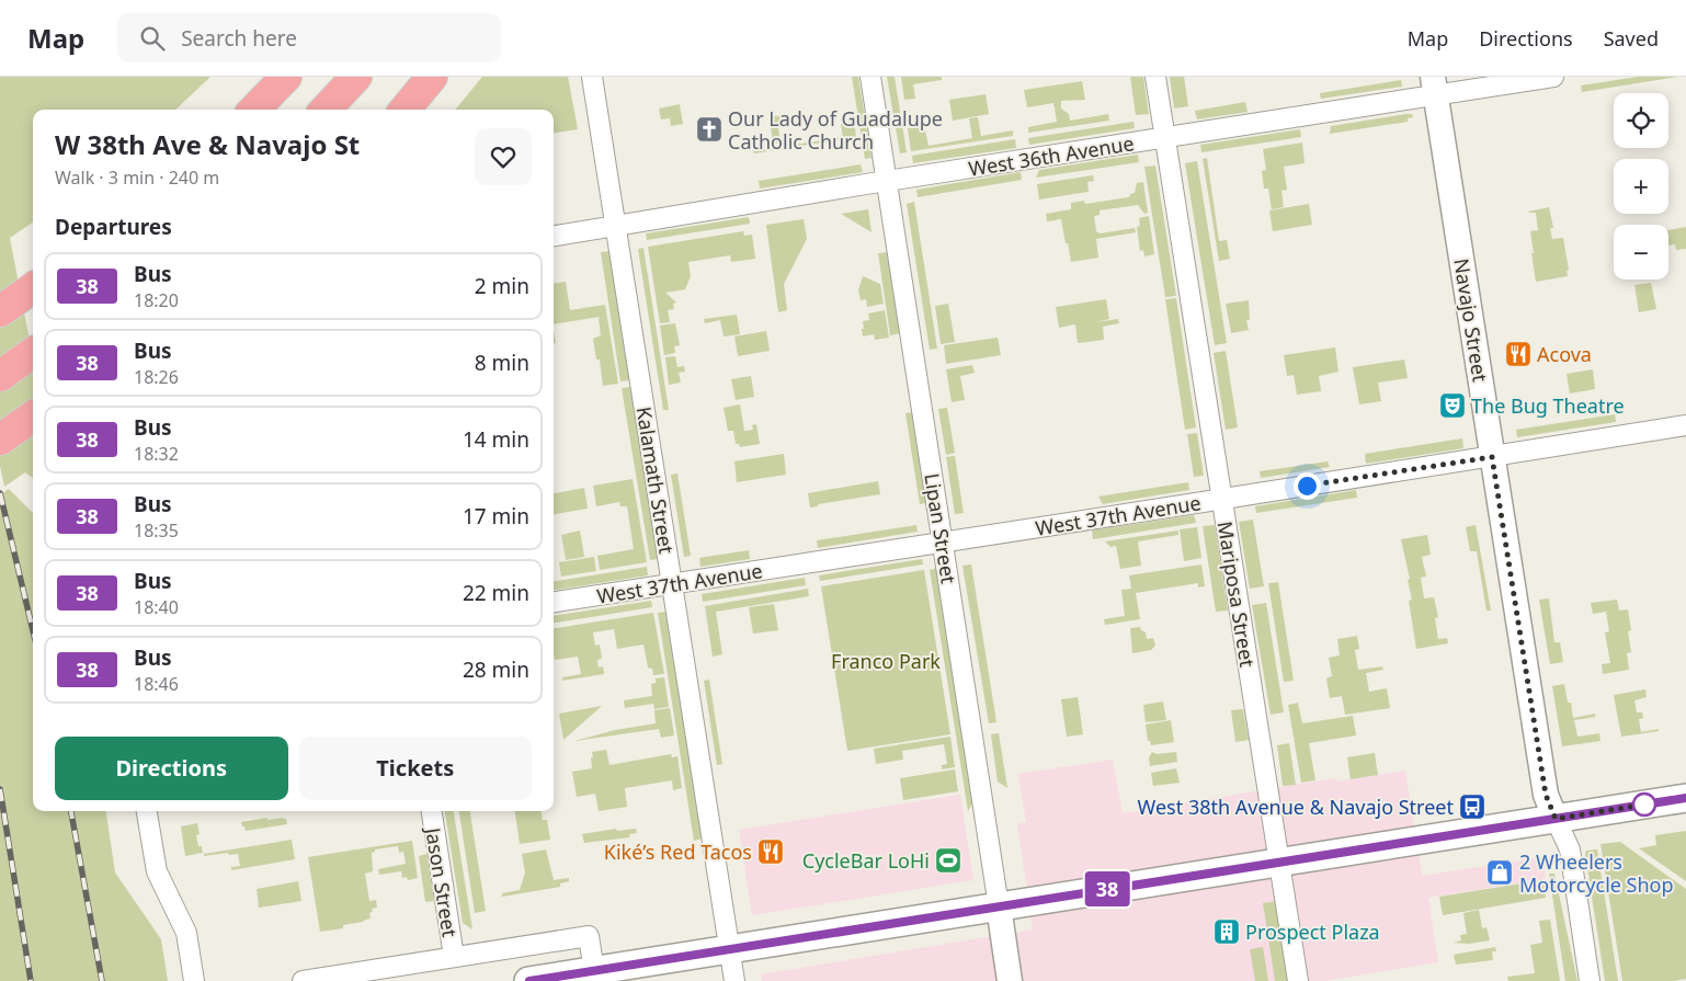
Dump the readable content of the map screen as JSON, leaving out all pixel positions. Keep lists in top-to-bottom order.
{
  "streets": {
    "street": [
      "West 36th Avenue",
      "Navajo Street",
      "Kalamath Street",
      "West 37th Avenue",
      "Lipan Street",
      "Mariposa Street",
      "Jason Street"
    ]
  },
  "crossings": [
    ["West 36th Avenue", "Navajo Street"],
    ["West 36th Avenue", "Kalamath Street"],
    ["West 36th Avenue", "Lipan Street"],
    ["West 36th Avenue", "Mariposa Street"],
    ["Navajo Street", "West 37th Avenue"],
    ["Kalamath Street", "West 37th Avenue"],
    ["West 37th Avenue", "Lipan Street"],
    ["West 37th Avenue", "Mariposa Street"]
  ],
  "parks": ["Franco Park"],
  "places": {
    "church": ["Our Lady of Guadalupe Catholic Church"],
    "restaurant": ["Acova", "Kiké’s Red Tacos"],
    "theatre": ["The Bug Theatre"],
    "bus stop": ["West 38th Avenue & Navajo Street"],
    "sports": ["CycleBar LoHi"],
    "shop": ["2 Wheelers Motorcycle Shop"],
    "building": ["Prospect Plaza"]
  },
  "lines": ["bus line 38"],
  "page": {
    "header": "Map",
    "search": "Search here",
    "nav": ["Map", "Directions", "Saved"],
    "on_map": "38",
    "map_buttons": ["+", "−"],
    "heading": [
      ["W 38th Ave & Navajo St", "Walk · 3 min · 240 m"],
      "Departures"
    ],
    "list": [
      {
        "mark": "38",
        "name": "Bus",
        "note": "18:20",
        "value": "2 min"
      },
      {
        "mark": "38",
        "name": "Bus",
        "note": "18:26",
        "value": "8 min"
      },
      {
        "mark": "38",
        "name": "Bus",
        "note": "18:32",
        "value": "14 min"
      },
      {
        "mark": "38",
        "name": "Bus",
        "note": "18:35",
        "value": "17 min"
      },
      {
        "mark": "38",
        "name": "Bus",
        "note": "18:40",
        "value": "22 min"
      },
      {
        "mark": "38",
        "name": "Bus",
        "note": "18:46",
        "value": "28 min"
      }
    ],
    "buttons": ["Directions", "Tickets"]
  }
}
